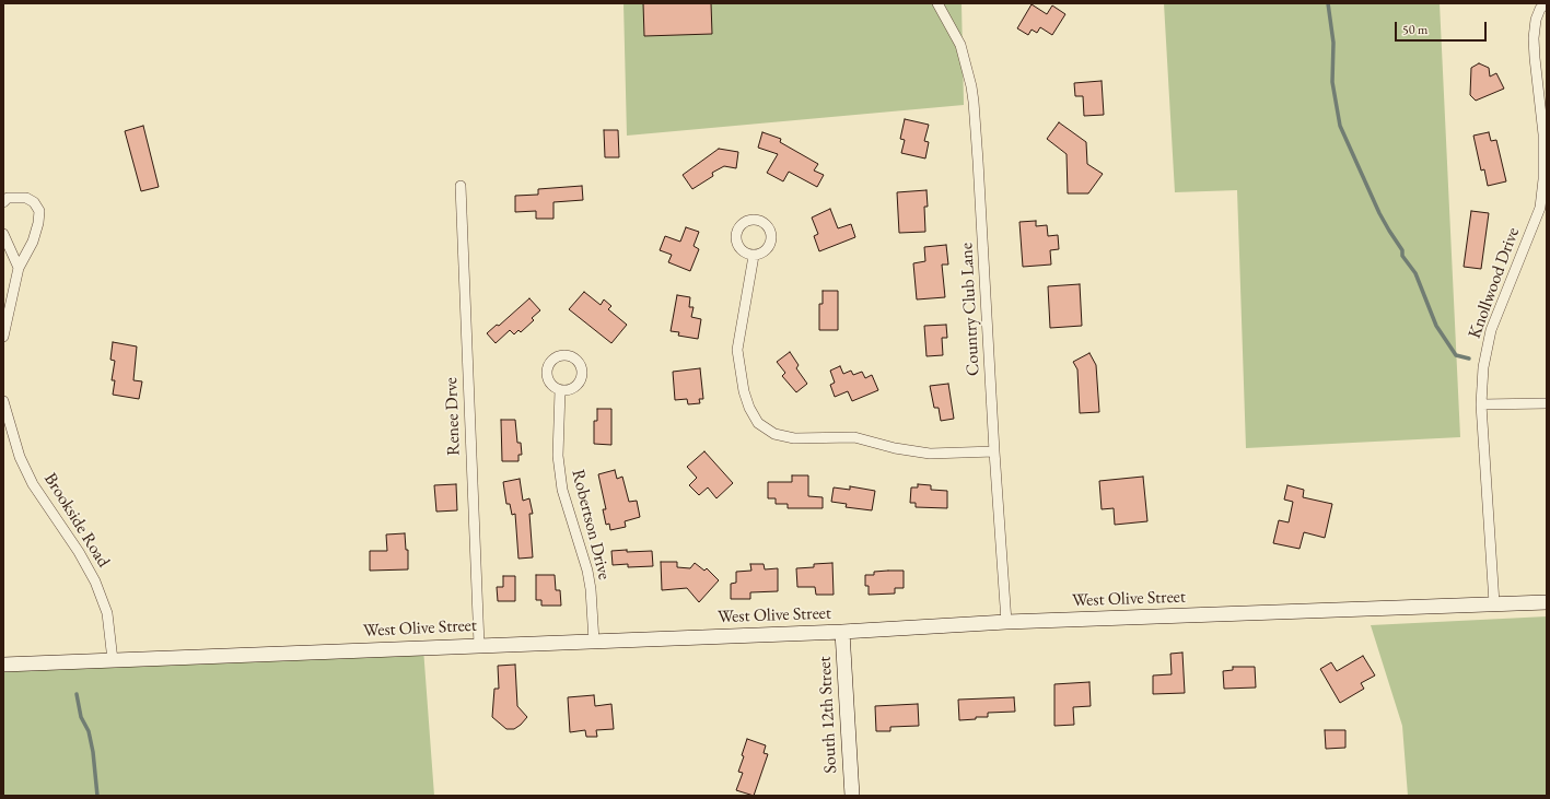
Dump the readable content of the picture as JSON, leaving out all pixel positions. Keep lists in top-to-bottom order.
{
  "streets": {
    "street": [
      "Knollwood Drive",
      "Country Club Lane",
      "Renee Drve",
      "Brookside Road",
      "Robertson Drive",
      "West Olive Street",
      "South 12th Street"
    ]
  },
  "crossings": [
    ["Knollwood Drive", "West Olive Street"],
    ["Country Club Lane", "West Olive Street"],
    ["Renee Drve", "West Olive Street"],
    ["Brookside Road", "West Olive Street"],
    ["Robertson Drive", "West Olive Street"],
    ["West Olive Street", "South 12th Street"]
  ],
  "scale_bar": "50 m"
}
